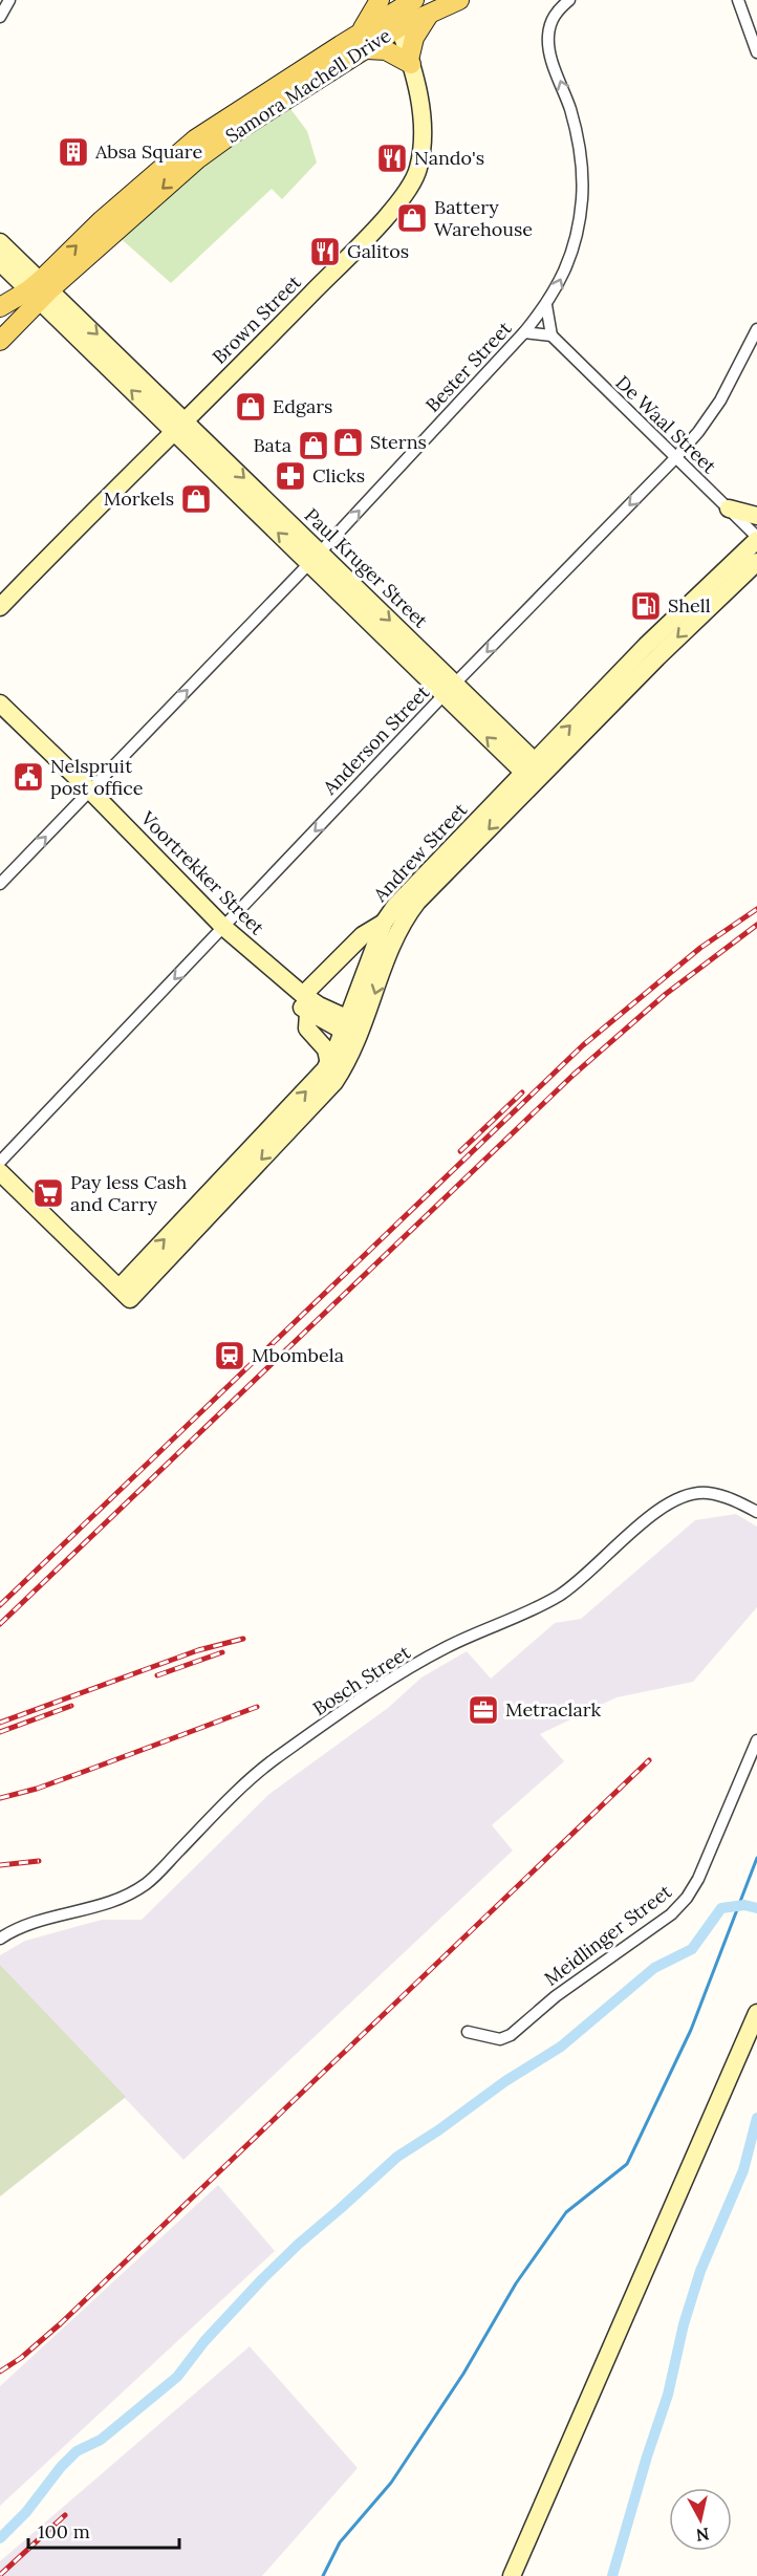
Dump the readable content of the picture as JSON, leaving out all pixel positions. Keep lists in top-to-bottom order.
{
  "streets": {
    "main road": ["Samora Machell Drive"],
    "street": [
      "Brown Street",
      "Bester Street",
      "De Waal Street",
      "Paul Kruger Street",
      "Anderson Street",
      "Andrew Street",
      "Voortrekker Street",
      "Bosch Street",
      "Meidlinger Street"
    ]
  },
  "crossings": [
    ["Samora Machell Drive", "Brown Street"],
    ["Samora Machell Drive", "Paul Kruger Street"],
    ["Brown Street", "Paul Kruger Street"],
    ["Bester Street", "Paul Kruger Street"],
    ["Bester Street", "Voortrekker Street"],
    ["De Waal Street", "Anderson Street"],
    ["De Waal Street", "Andrew Street"],
    ["Paul Kruger Street", "Anderson Street"],
    ["Paul Kruger Street", "Andrew Street"],
    ["Anderson Street", "Voortrekker Street"],
    ["Andrew Street", "Voortrekker Street"]
  ],
  "one_way": ["Bester Street", "Anderson Street"],
  "places": {
    "building": ["Absa Square"],
    "restaurant": ["Nando's", "Galitos"],
    "shop": [
      "Battery Warehouse",
      "Edgars",
      "Sterns",
      "Bata",
      "Morkels"
    ],
    "pharmacy": ["Clicks"],
    "fuel station": ["Shell"],
    "public building": ["Nelspruit post office"],
    "supermarket": ["Pay less Cash and Carry"],
    "station": ["Mbombela"],
    "office": ["Metraclark"]
  },
  "scale_bar": "100 m",
  "north": "bottom"
}
